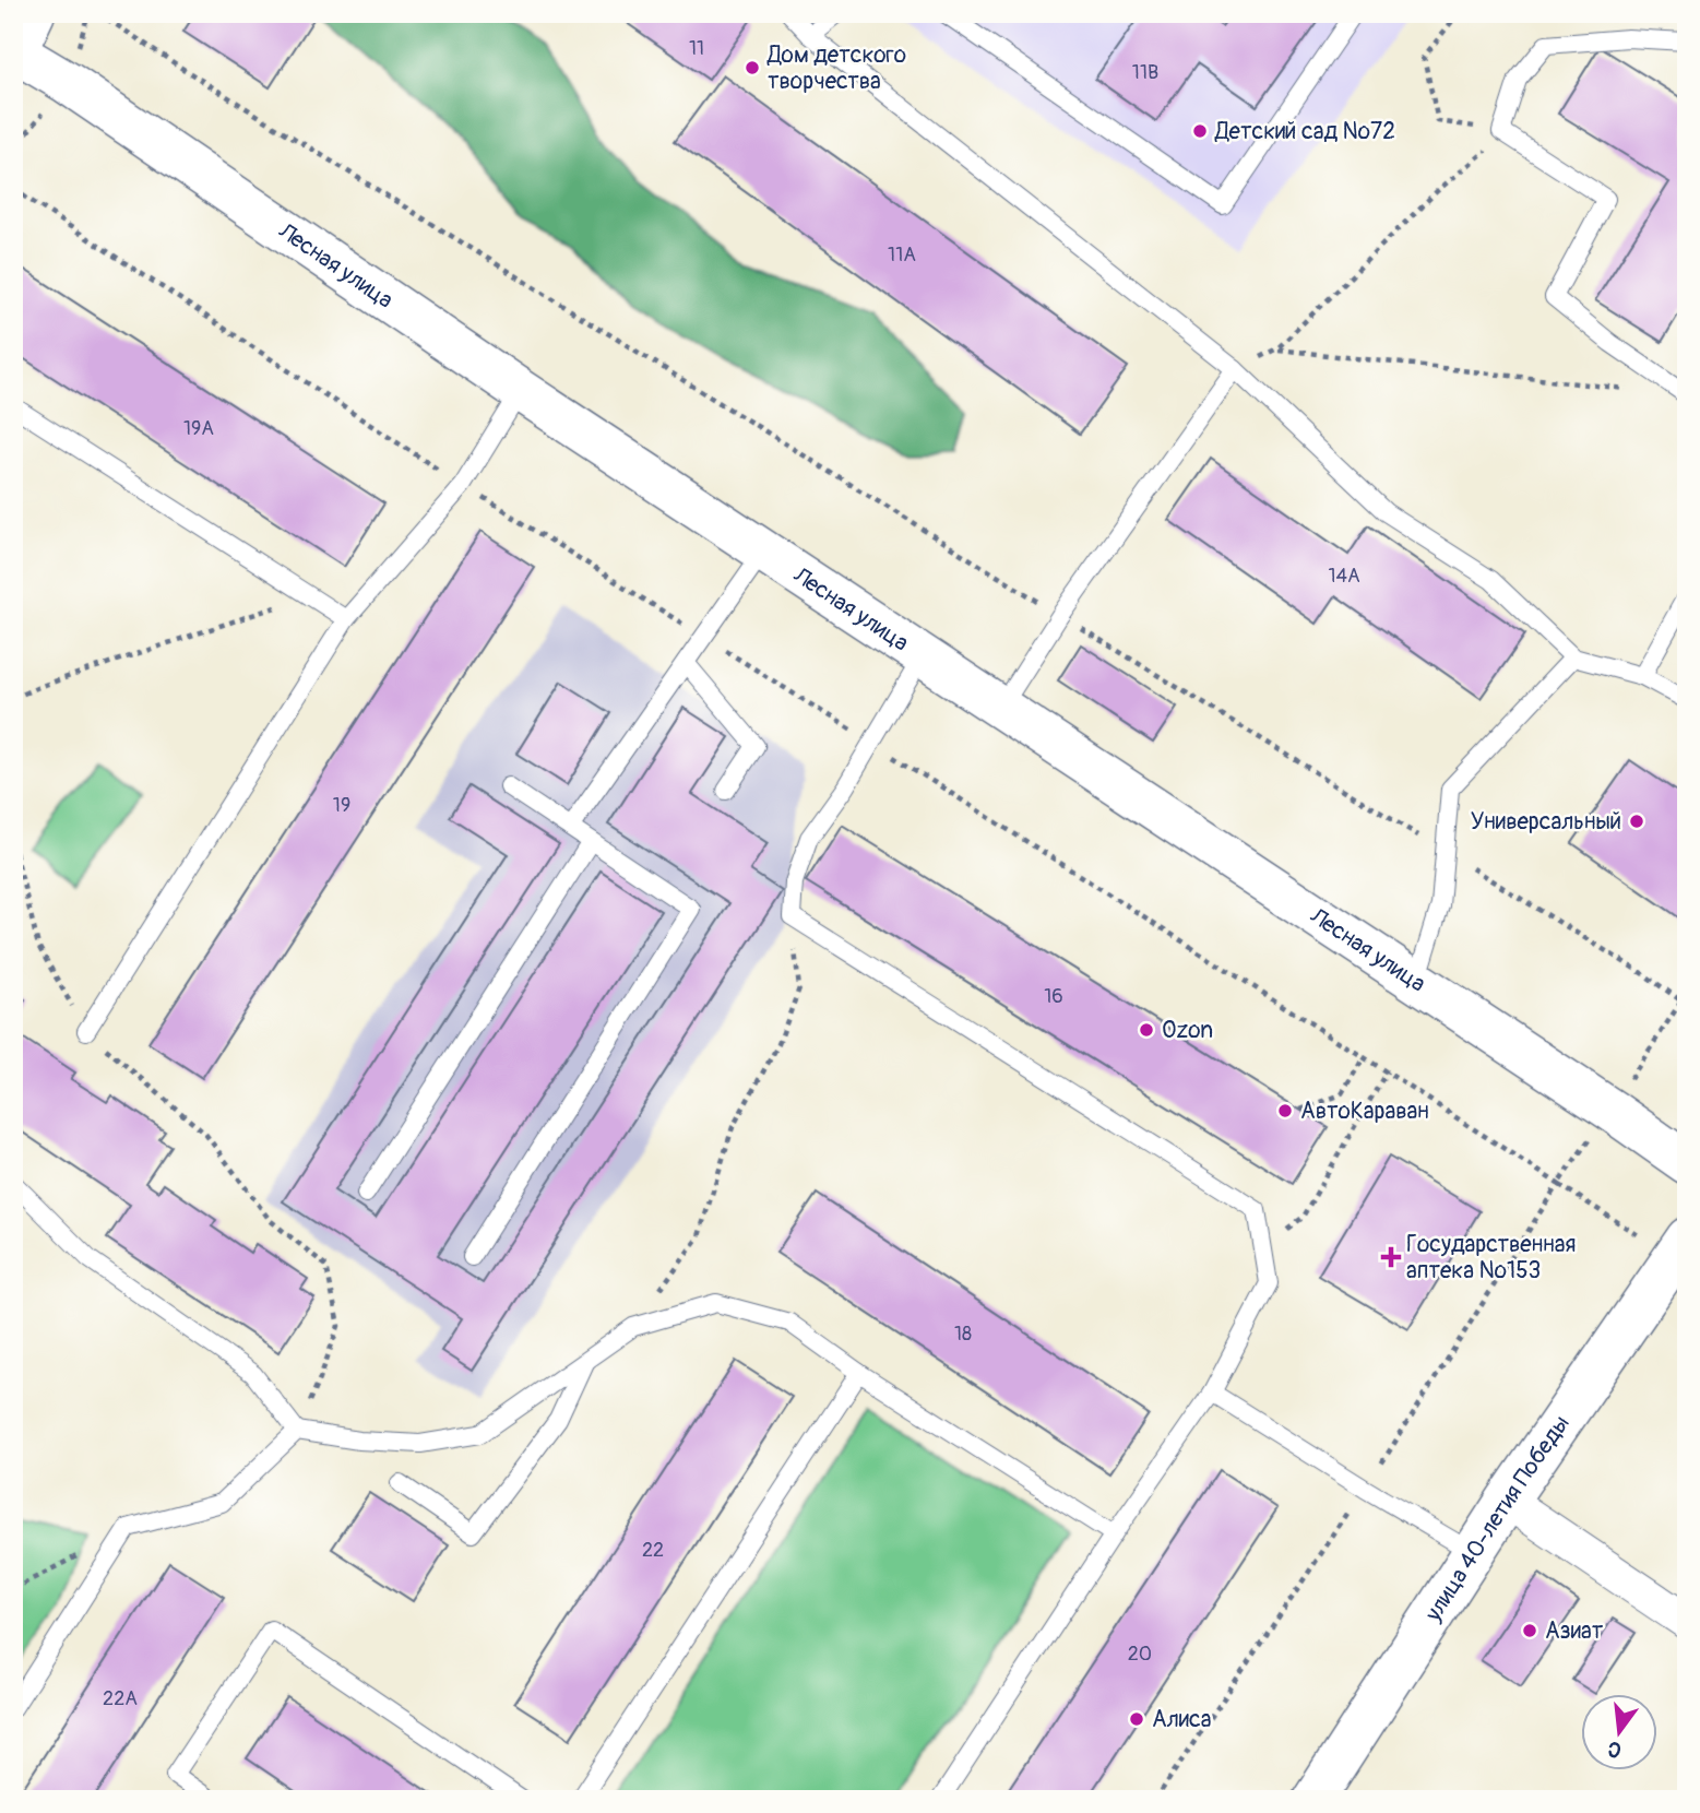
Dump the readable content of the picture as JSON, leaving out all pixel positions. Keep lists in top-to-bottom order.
{
  "streets": {
    "street": ["Лесная улица", "улица 40-летия Победы"]
  },
  "places": {
    "other": [
      "Дом детского творчества",
      "Детский сад №72",
      "Универсальный",
      "Ozon",
      "АвтоКараван",
      "Азиат",
      "Алиса"
    ],
    "health": ["Государственная аптека №153"]
  },
  "house_numbers": [
    "11",
    "11В",
    "11А",
    "19А",
    "14А",
    "19",
    "16",
    "18",
    "22",
    "20",
    "22А"
  ],
  "north": "bottom"
}
